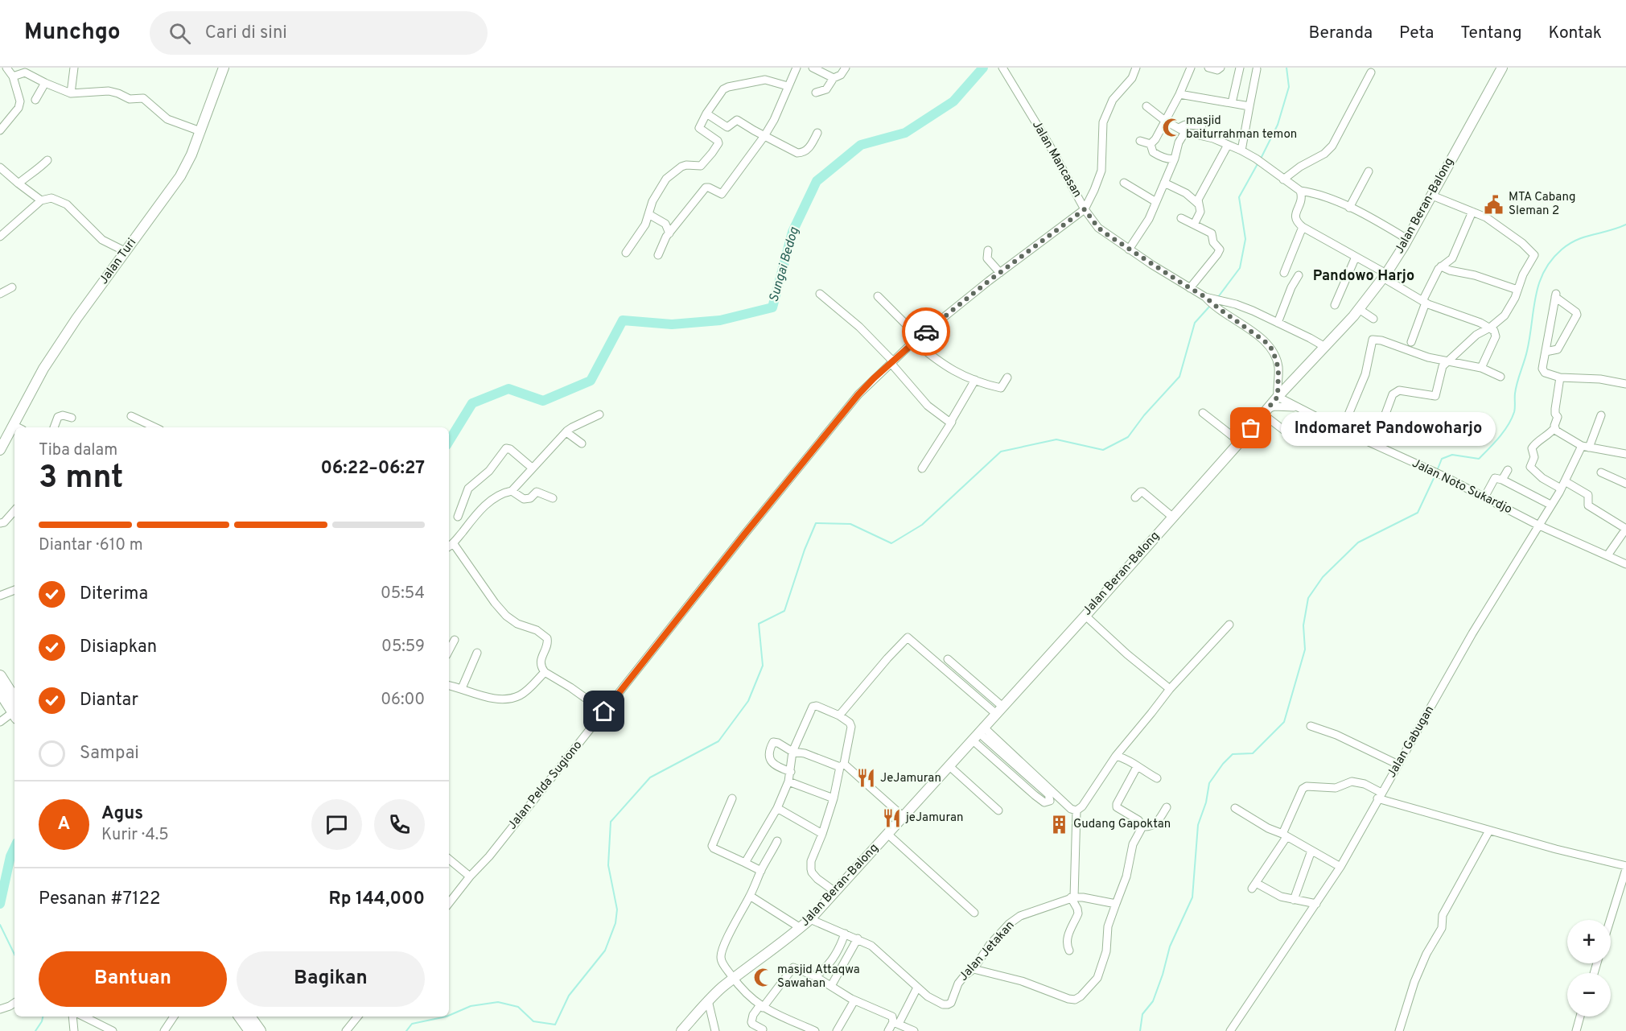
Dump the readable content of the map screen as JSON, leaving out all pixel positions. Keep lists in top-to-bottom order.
{
  "streets": {
    "main road": ["Jalan Beran-Balong", "Jalan Turi"],
    "street": [
      "Jalan Mancasan",
      "Jalan Noto Sukardjo",
      "Jalan Gabugan",
      "Jalan Pelda Sugiono",
      "Jalan Jetakan"
    ]
  },
  "crossings": [
    ["Jalan Mancasan", "Jalan Beran-Balong"],
    ["Jalan Mancasan", "Jalan Pelda Sugiono"],
    ["Jalan Beran-Balong", "Jalan Noto Sukardjo"],
    ["Jalan Beran-Balong", "Jalan Jetakan"],
    ["Jalan Noto Sukardjo", "Jalan Gabugan"]
  ],
  "districts": ["Pandowo Harjo"],
  "water": ["Sungai Bedog"],
  "places": {
    "mosque": ["masjid baiturrahman temon", "masjid Attaqwa Sawahan"],
    "public building": ["MTA Cabang Sleman 2"],
    "other": ["Indomaret Pandowoharjo"],
    "restaurant": ["JeJamuran", "jeJamuran"],
    "building": ["Gudang Gapoktan"]
  },
  "page": {
    "header": "Munchgo",
    "search": "Cari di sini",
    "nav": [
      "Beranda",
      "Peta",
      "Tentang",
      "Kontak"
    ],
    "bubble": "Indomaret Pandowoharjo",
    "heading": ["3 mnt", "Tiba dalam", "06:22–06:27"],
    "panel": [
      "Agus",
      "Kurir · 4.5",
      "Pesanan #7122",
      "Rp 144,000"
    ],
    "bar": "Diantar · 610 m",
    "list": [
      ["Diterima", "05:54"],
      ["Disiapkan", "05:59"],
      ["Diantar", "06:00"],
      "Sampai"
    ],
    "round": "A",
    "map_buttons": ["+", "−"],
    "buttons": ["Bantuan", "Bagikan"]
  }
}
